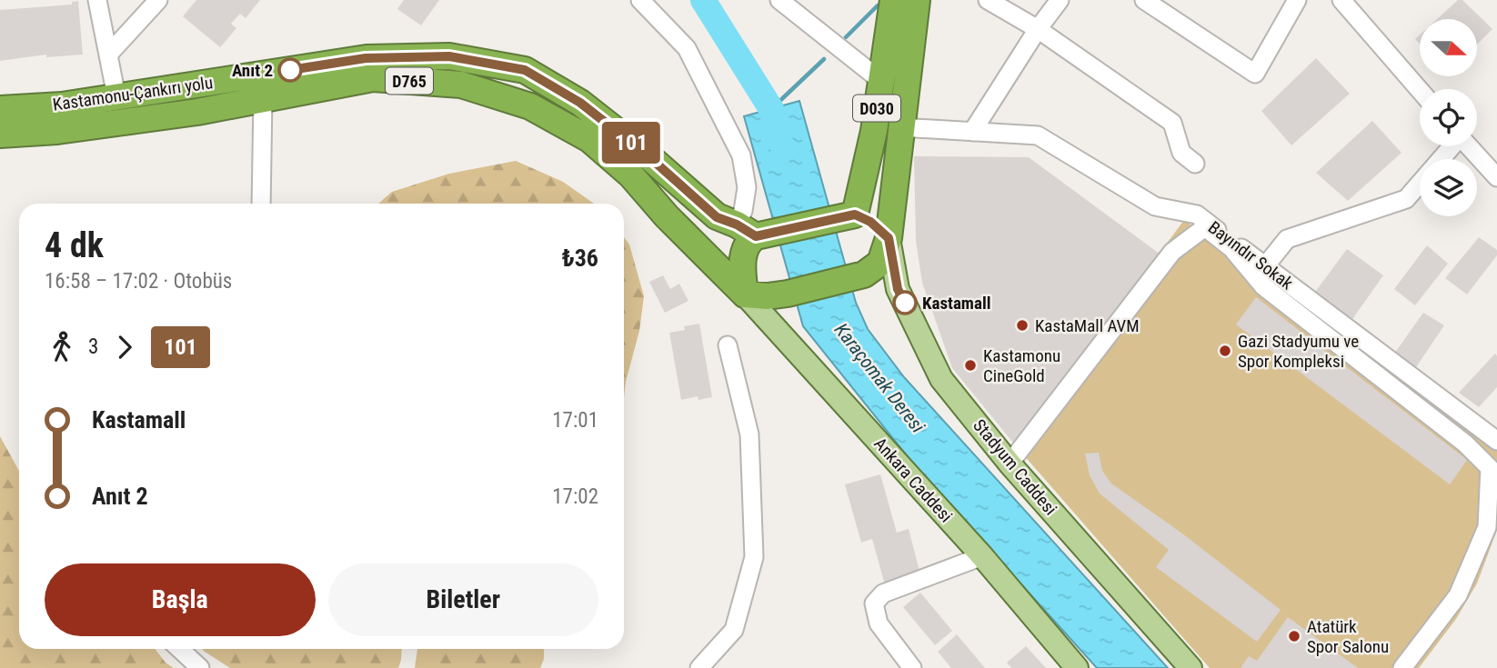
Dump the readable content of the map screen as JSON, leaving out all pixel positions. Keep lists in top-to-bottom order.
{
  "streets": {
    "highway": ["D765", "Kastamonu-Çankırı yolu", "D030"],
    "main road": ["Stadyum Caddesi", "Ankara Caddesi"],
    "street": ["Bayındır Sokak"]
  },
  "crossings": [
    ["Kastamonu-Çankırı yolu", "Ankara Caddesi"]
  ],
  "water": ["Karaçomak Deresi"],
  "places": [
    "Anıt 2",
    "Kastamall",
    "KastaMall AVM",
    "Gazi Stadyumu ve Spor Kompleksi",
    "Kastamonu CineGold",
    "Atatürk Spor Salonu"
  ],
  "lines": ["bus line 101"],
  "north": "right",
  "page": {
    "on_map": "101",
    "heading": ["4 dk", "16:58 – 17:02 · Otobüs", "₺36"],
    "legs": ["3", "101"],
    "list": [
      {
        "name": "Kastamall",
        "value": "17:01"
      },
      {
        "name": "Anıt 2",
        "value": "17:02"
      }
    ],
    "buttons": ["Başla", "Biletler"]
  }
}
